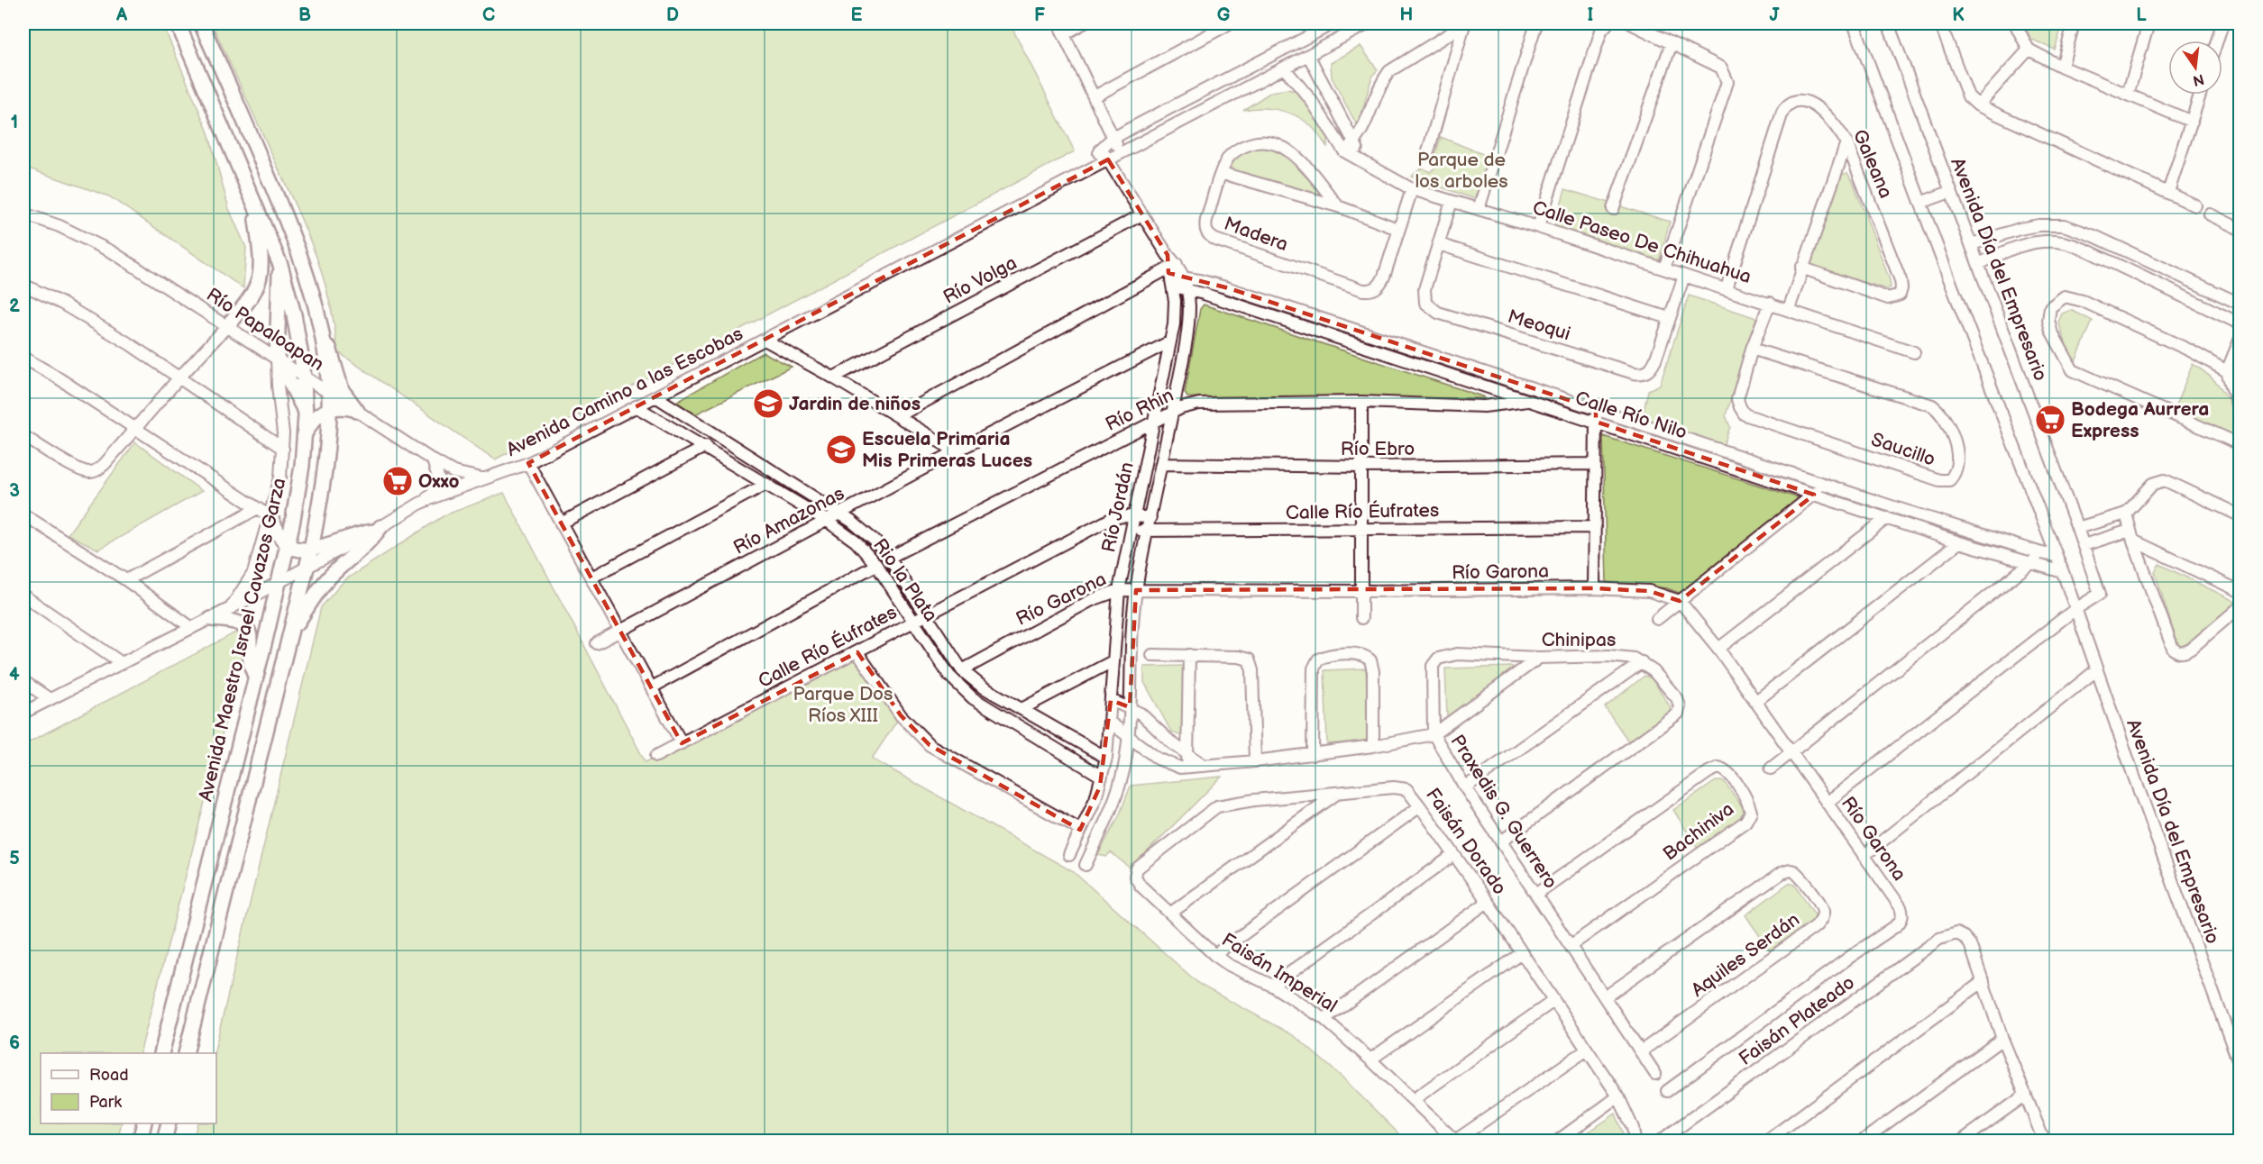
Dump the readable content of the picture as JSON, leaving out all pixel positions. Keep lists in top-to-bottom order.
{
  "streets": {
    "main road": ["Avenida Maestro Israel Cavazos Garza"],
    "street": [
      "Galeana",
      "Madera",
      "Calle Paseo De Chihuahua",
      "Avenida Día del Empresario",
      "Río Volga",
      "Meoqui",
      "Río Papaloapan",
      "Avenida Camino a las Escobas",
      "Río Rhin",
      "Calle Río Nilo",
      "Río Ebro",
      "Saucillo",
      "Río Jordán",
      "Calle Río Éufrates",
      "Río Amazonas",
      "Río Garona",
      "Rio la Plata",
      "Chinipas",
      "Praxedis G. Guerrero",
      "Bachiniva",
      "Faisán Dorado",
      "Aquiles Serdán",
      "Faisán Imperial",
      "Faisán Plateado"
    ]
  },
  "crossings": [
    ["Galeana", "Calle Paseo De Chihuahua"],
    ["Madera", "Calle Paseo De Chihuahua"],
    ["Calle Paseo De Chihuahua", "Meoqui"],
    ["Calle Paseo De Chihuahua", "Avenida Camino a las Escobas"],
    ["Calle Paseo De Chihuahua", "Saucillo"],
    ["Avenida Día del Empresario", "Calle Río Nilo"],
    ["Río Papaloapan", "Avenida Camino a las Escobas"],
    ["Río Papaloapan", "Avenida Maestro Israel Cavazos Garza"],
    ["Avenida Camino a las Escobas", "Rio la Plata"],
    ["Avenida Camino a las Escobas", "Avenida Maestro Israel Cavazos Garza"],
    ["Río Rhin", "Calle Río Nilo"],
    ["Río Rhin", "Río Jordán"],
    ["Río Rhin", "Rio la Plata"],
    ["Calle Río Nilo", "Río Jordán"],
    ["Río Jordán", "Calle Río Éufrates"],
    ["Río Jordán", "Río Amazonas"],
    ["Río Jordán", "Río Garona"],
    ["Río Jordán", "Rio la Plata"],
    ["Río Jordán", "Praxedis G. Guerrero"],
    ["Calle Río Éufrates", "Rio la Plata"],
    ["Río Amazonas", "Rio la Plata"],
    ["Río Garona", "Rio la Plata"],
    ["Chinipas", "Praxedis G. Guerrero"],
    ["Praxedis G. Guerrero", "Bachiniva"],
    ["Praxedis G. Guerrero", "Aquiles Serdán"],
    ["Faisán Dorado", "Faisán Imperial"]
  ],
  "parks": ["Parque de los arboles", "Parque Dos Ríos XIII"],
  "places": {
    "school or university": ["Jardin de niños", "Escuela Primaria Mis Primeras Luces"],
    "supermarket": ["Bodega Aurrera Express", "Oxxo"]
  },
  "legend": ["Road", "Park"],
  "north": "bottom",
  "grid": {
    "columns": [
      "A",
      "B",
      "C",
      "D",
      "E",
      "F",
      "G",
      "H",
      "I",
      "J",
      "K",
      "L"
    ],
    "rows": [
      "1",
      "2",
      "3",
      "4",
      "5",
      "6"
    ]
  }
}
